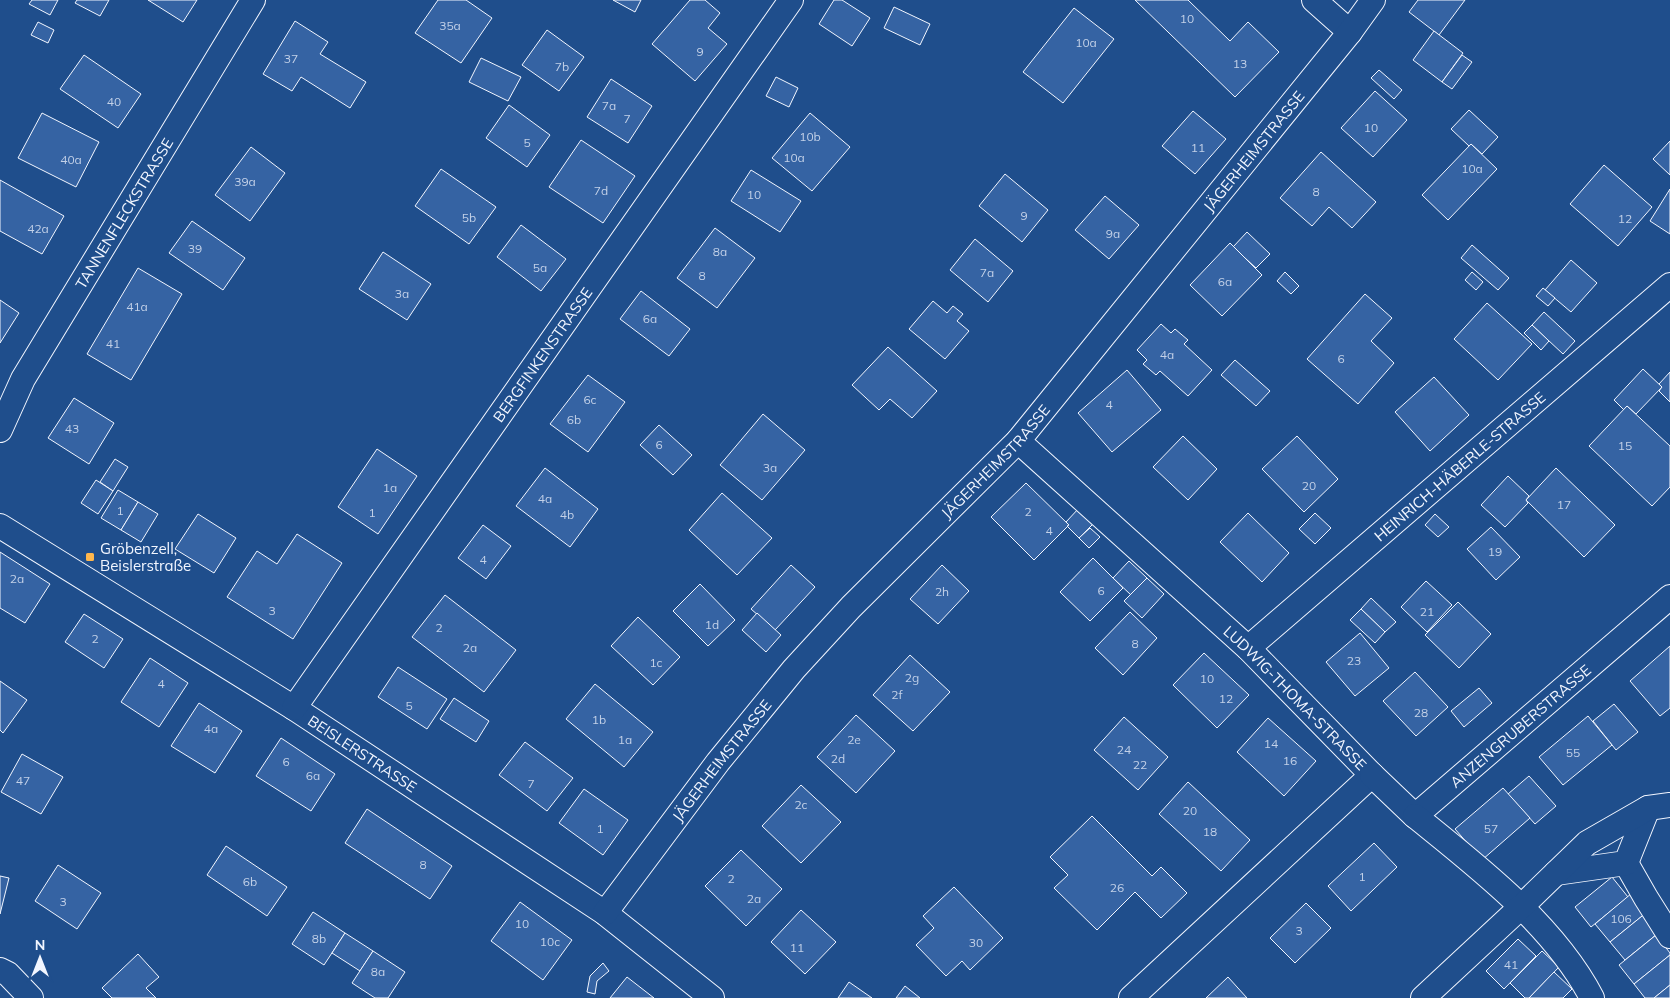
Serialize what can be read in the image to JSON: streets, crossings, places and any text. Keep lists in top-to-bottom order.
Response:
{
  "streets": {
    "street": [
      "JÄGERHEIMSTRASSE",
      "TANNENFLECKSTRASSE",
      "BERGFINKENSTRASSE",
      "HEINRICH-HÄBERLE-STRASSE",
      "LUDWIG-THOMA-STRASSE",
      "ANZENGRUBERSTRASSE",
      "BEISLERSTRASSE"
    ]
  },
  "crossings": [
    ["JÄGERHEIMSTRASSE", "LUDWIG-THOMA-STRASSE"],
    ["JÄGERHEIMSTRASSE", "BEISLERSTRASSE"],
    ["BERGFINKENSTRASSE", "BEISLERSTRASSE"],
    ["HEINRICH-HÄBERLE-STRASSE", "LUDWIG-THOMA-STRASSE"]
  ],
  "places": {
    "transit": ["Gröbenzell, Beislerstraße"]
  },
  "house_numbers": [
    "10",
    "35a",
    "10a",
    "9",
    "37",
    "13",
    "7b",
    "40",
    "7a",
    "7",
    "10",
    "10b",
    "5",
    "11",
    "10a",
    "40a",
    "10a",
    "39a",
    "7d",
    "8",
    "10",
    "9",
    "5b",
    "12",
    "42a",
    "9a",
    "39",
    "8a",
    "5a",
    "7a",
    "8",
    "6a",
    "3a",
    "41a",
    "6a",
    "41",
    "4a",
    "6",
    "6c",
    "4",
    "6b",
    "43",
    "6",
    "15",
    "3a",
    "20",
    "1a",
    "4a",
    "17",
    "1",
    "2",
    "1",
    "4b",
    "4",
    "19",
    "4",
    "2a",
    "6",
    "2h",
    "3",
    "21",
    "1d",
    "2",
    "2",
    "8",
    "2a",
    "23",
    "1c",
    "2g",
    "10",
    "4",
    "2f",
    "12",
    "5",
    "28",
    "1b",
    "4a",
    "1a",
    "2e",
    "14",
    "24",
    "55",
    "2d",
    "16",
    "6",
    "22",
    "6a",
    "47",
    "7",
    "2c",
    "20",
    "1",
    "57",
    "18",
    "8",
    "1",
    "2",
    "6b",
    "26",
    "2a",
    "3",
    "106",
    "10",
    "3",
    "8b",
    "10c",
    "30",
    "11",
    "41",
    "8a"
  ],
  "north": "top"
}
